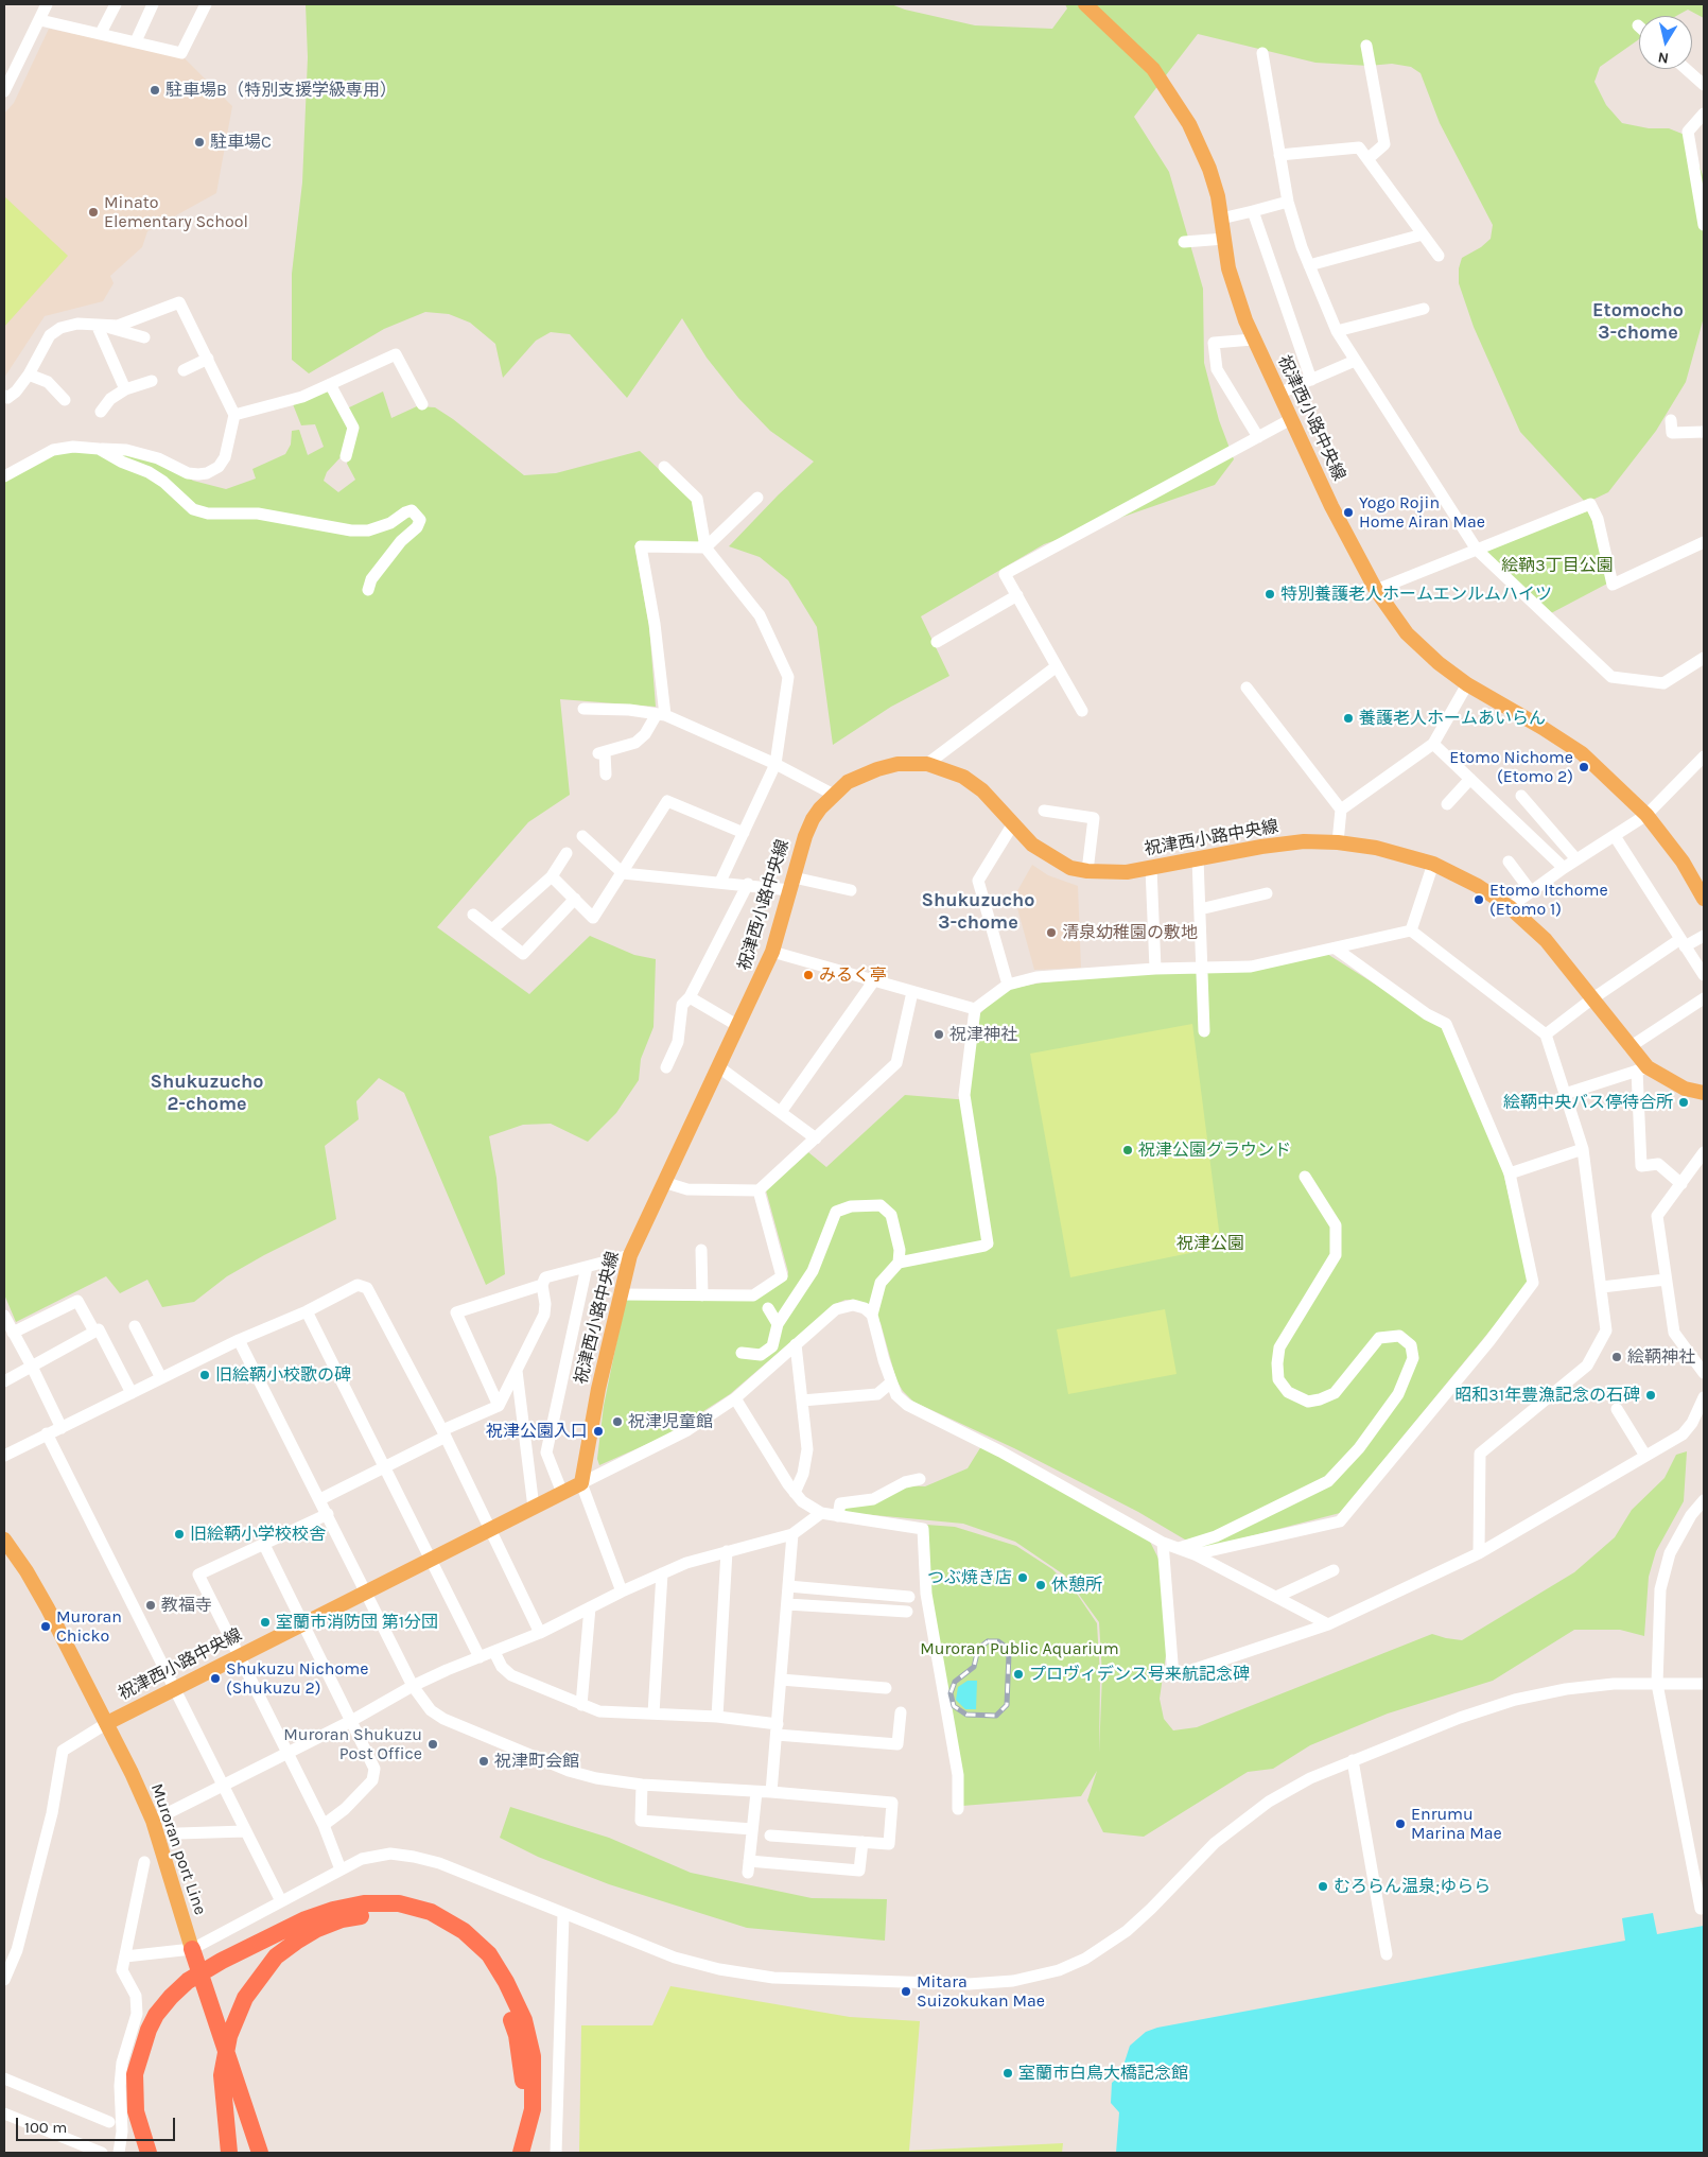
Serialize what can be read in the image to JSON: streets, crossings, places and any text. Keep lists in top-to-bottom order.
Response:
{
  "streets": {
    "main road": ["祝津西小路中央線", "Muroran port Line"]
  },
  "crossings": [
    ["祝津西小路中央線", "Muroran port Line"]
  ],
  "districts": ["Etomocho 3-chome", "Shukuzucho 3-chome", "Shukuzucho 2-chome"],
  "parks": ["絵靹3丁目公園", "祝津公園", "Muroran Public Aquarium"],
  "places": [
    "駐車場B（特別支援学級専用）",
    "駐車場C",
    "Minato Elementary School",
    "Yogo Rojin Home Airan Mae",
    "特別養護老人ホームエンルムハイツ",
    "養護老人ホームあいらん",
    "Etomo Nichome (Etomo 2)",
    "Etomo Itchome (Etomo 1)",
    "清泉幼稚園の敷地",
    "みるく亭",
    "祝津神社",
    "絵鞆中央バス停待合所",
    "祝津公園グラウンド",
    "絵鞆神社",
    "旧絵鞆小校歌の碑",
    "昭和31年豊漁記念の石碑",
    "祝津児童館",
    "祝津公園入口",
    "旧絵鞆小学校校舎",
    "つぶ焼き店",
    "休憩所",
    "教福寺",
    "室蘭市消防団 第1分団",
    "Muroran Chicko",
    "プロヴィデンス号来航記念碑",
    "Shukuzu Nichome (Shukuzu 2)",
    "Muroran Shukuzu Post Office",
    "祝津町会館",
    "Enrumu Marina Mae",
    "むろらん温泉;ゆらら",
    "Mitara Suizokukan Mae",
    "室蘭市白鳥大橋記念館"
  ],
  "scale_bar": "100 m",
  "north": "bottom"
}
